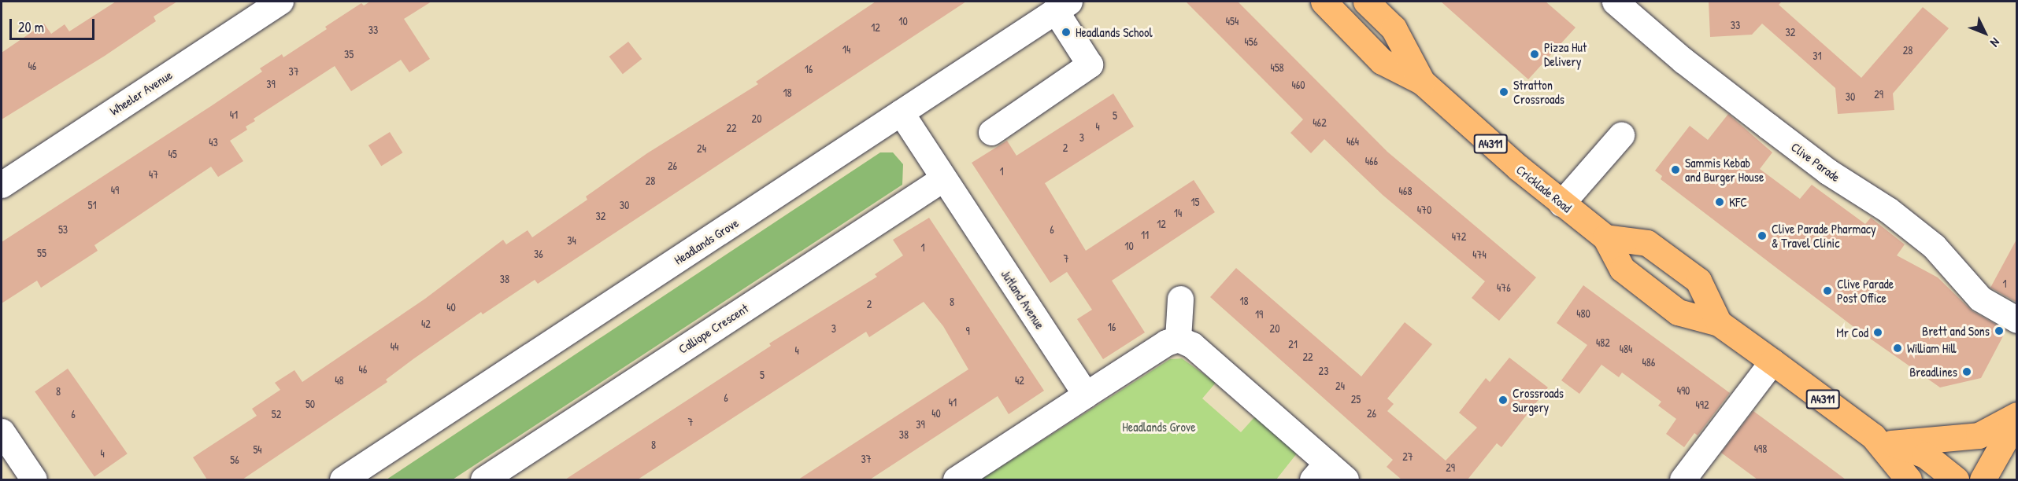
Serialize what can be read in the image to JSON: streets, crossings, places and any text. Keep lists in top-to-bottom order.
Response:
{
  "streets": {
    "main road": ["A4311", "Cricklade Road"],
    "street": [
      "Wheeler Avenue",
      "Clive Parade",
      "Headlands Grove",
      "Jutland Avenue",
      "Calliope Crescent"
    ]
  },
  "crossings": [
    ["Headlands Grove", "Jutland Avenue"],
    ["Jutland Avenue", "Calliope Crescent"]
  ],
  "parks": ["Headlands Grove"],
  "places": [
    "Headlands School",
    "Pizza Hut Delivery",
    "Stratton Crossroads",
    "Sammis Kebab and Burger House",
    "KFC",
    "Clive Parade Pharmacy & Travel Clinic",
    "Clive Parade Post Office",
    "Brett and Sons",
    "Mr Cod",
    "William Hill",
    "Breadlines",
    "Crossroads Surgery"
  ],
  "house_numbers": [
    "10",
    "454",
    "33",
    "12",
    "33",
    "32",
    "456",
    "14",
    "28",
    "35",
    "31",
    "46",
    "458",
    "16",
    "37",
    "39",
    "460",
    "18",
    "29",
    "30",
    "41",
    "5",
    "20",
    "462",
    "4",
    "22",
    "3",
    "464",
    "43",
    "2",
    "24",
    "45",
    "466",
    "26",
    "1",
    "47",
    "28",
    "49",
    "468",
    "15",
    "51",
    "30",
    "470",
    "14",
    "32",
    "12",
    "53",
    "6",
    "11",
    "472",
    "34",
    "10",
    "1",
    "55",
    "36",
    "474",
    "7",
    "38",
    "1",
    "476",
    "18",
    "8",
    "2",
    "40",
    "480",
    "19",
    "42",
    "16",
    "3",
    "20",
    "9",
    "482",
    "21",
    "44",
    "484",
    "4",
    "22",
    "486",
    "46",
    "23",
    "5",
    "48",
    "42",
    "24",
    "490",
    "8",
    "6",
    "25",
    "41",
    "50",
    "492",
    "40",
    "26",
    "6",
    "52",
    "7",
    "39",
    "38",
    "8",
    "498",
    "54",
    "4",
    "27",
    "37",
    "56",
    "29"
  ],
  "scale_bar": "20 m",
  "north": "bottom right"
}
